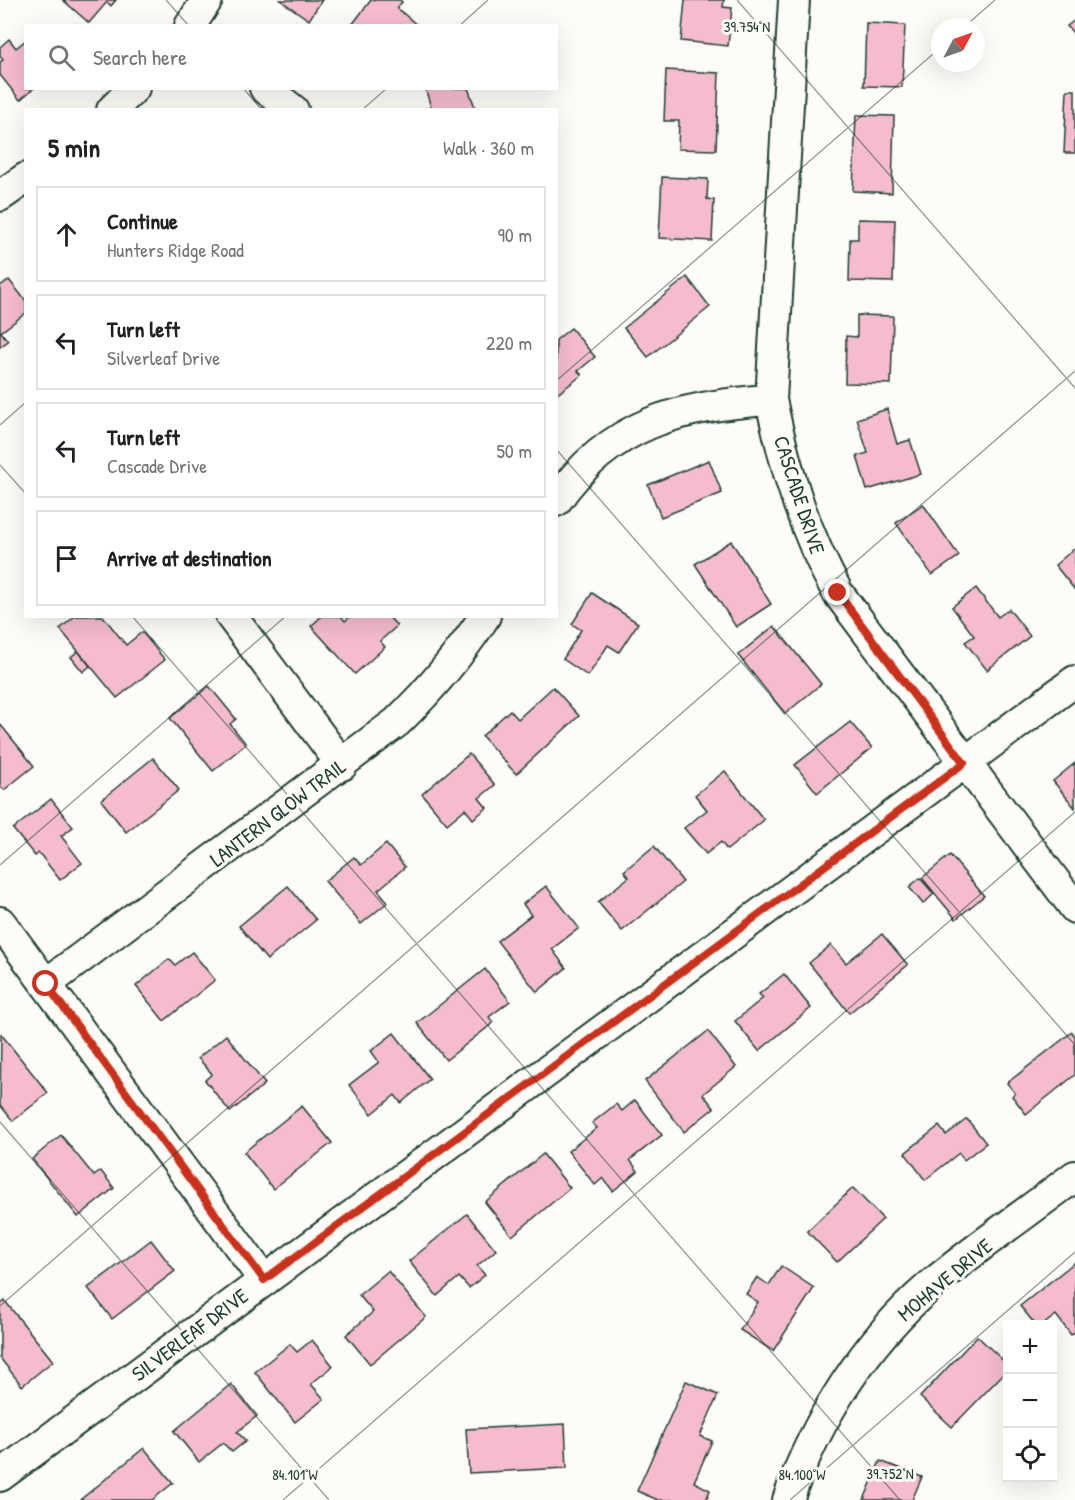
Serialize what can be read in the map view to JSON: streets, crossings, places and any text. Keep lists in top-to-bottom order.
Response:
{
  "streets": {
    "street": [
      "CASCADE DRIVE",
      "LANTERN GLOW TRAIL",
      "MOHAVE DRIVE",
      "SILVERLEAF DRIVE"
    ]
  },
  "crossings": [
    ["CASCADE DRIVE", "SILVERLEAF DRIVE"]
  ],
  "north": "top right",
  "page": {
    "search": "Search here",
    "heading": ["5 min", "Walk · 360 m"],
    "list": [
      ["Continue", "Hunters Ridge Road", "90 m"],
      ["Turn left", "Silverleaf Drive", "220 m"],
      ["Turn left", "Cascade Drive", "50 m"],
      "Arrive at destination"
    ],
    "map_buttons": ["+", "−"]
  },
  "coordinates": [
    "39.754°N",
    "39.752°N",
    "84.101°W",
    "84.100°W"
  ]
}
